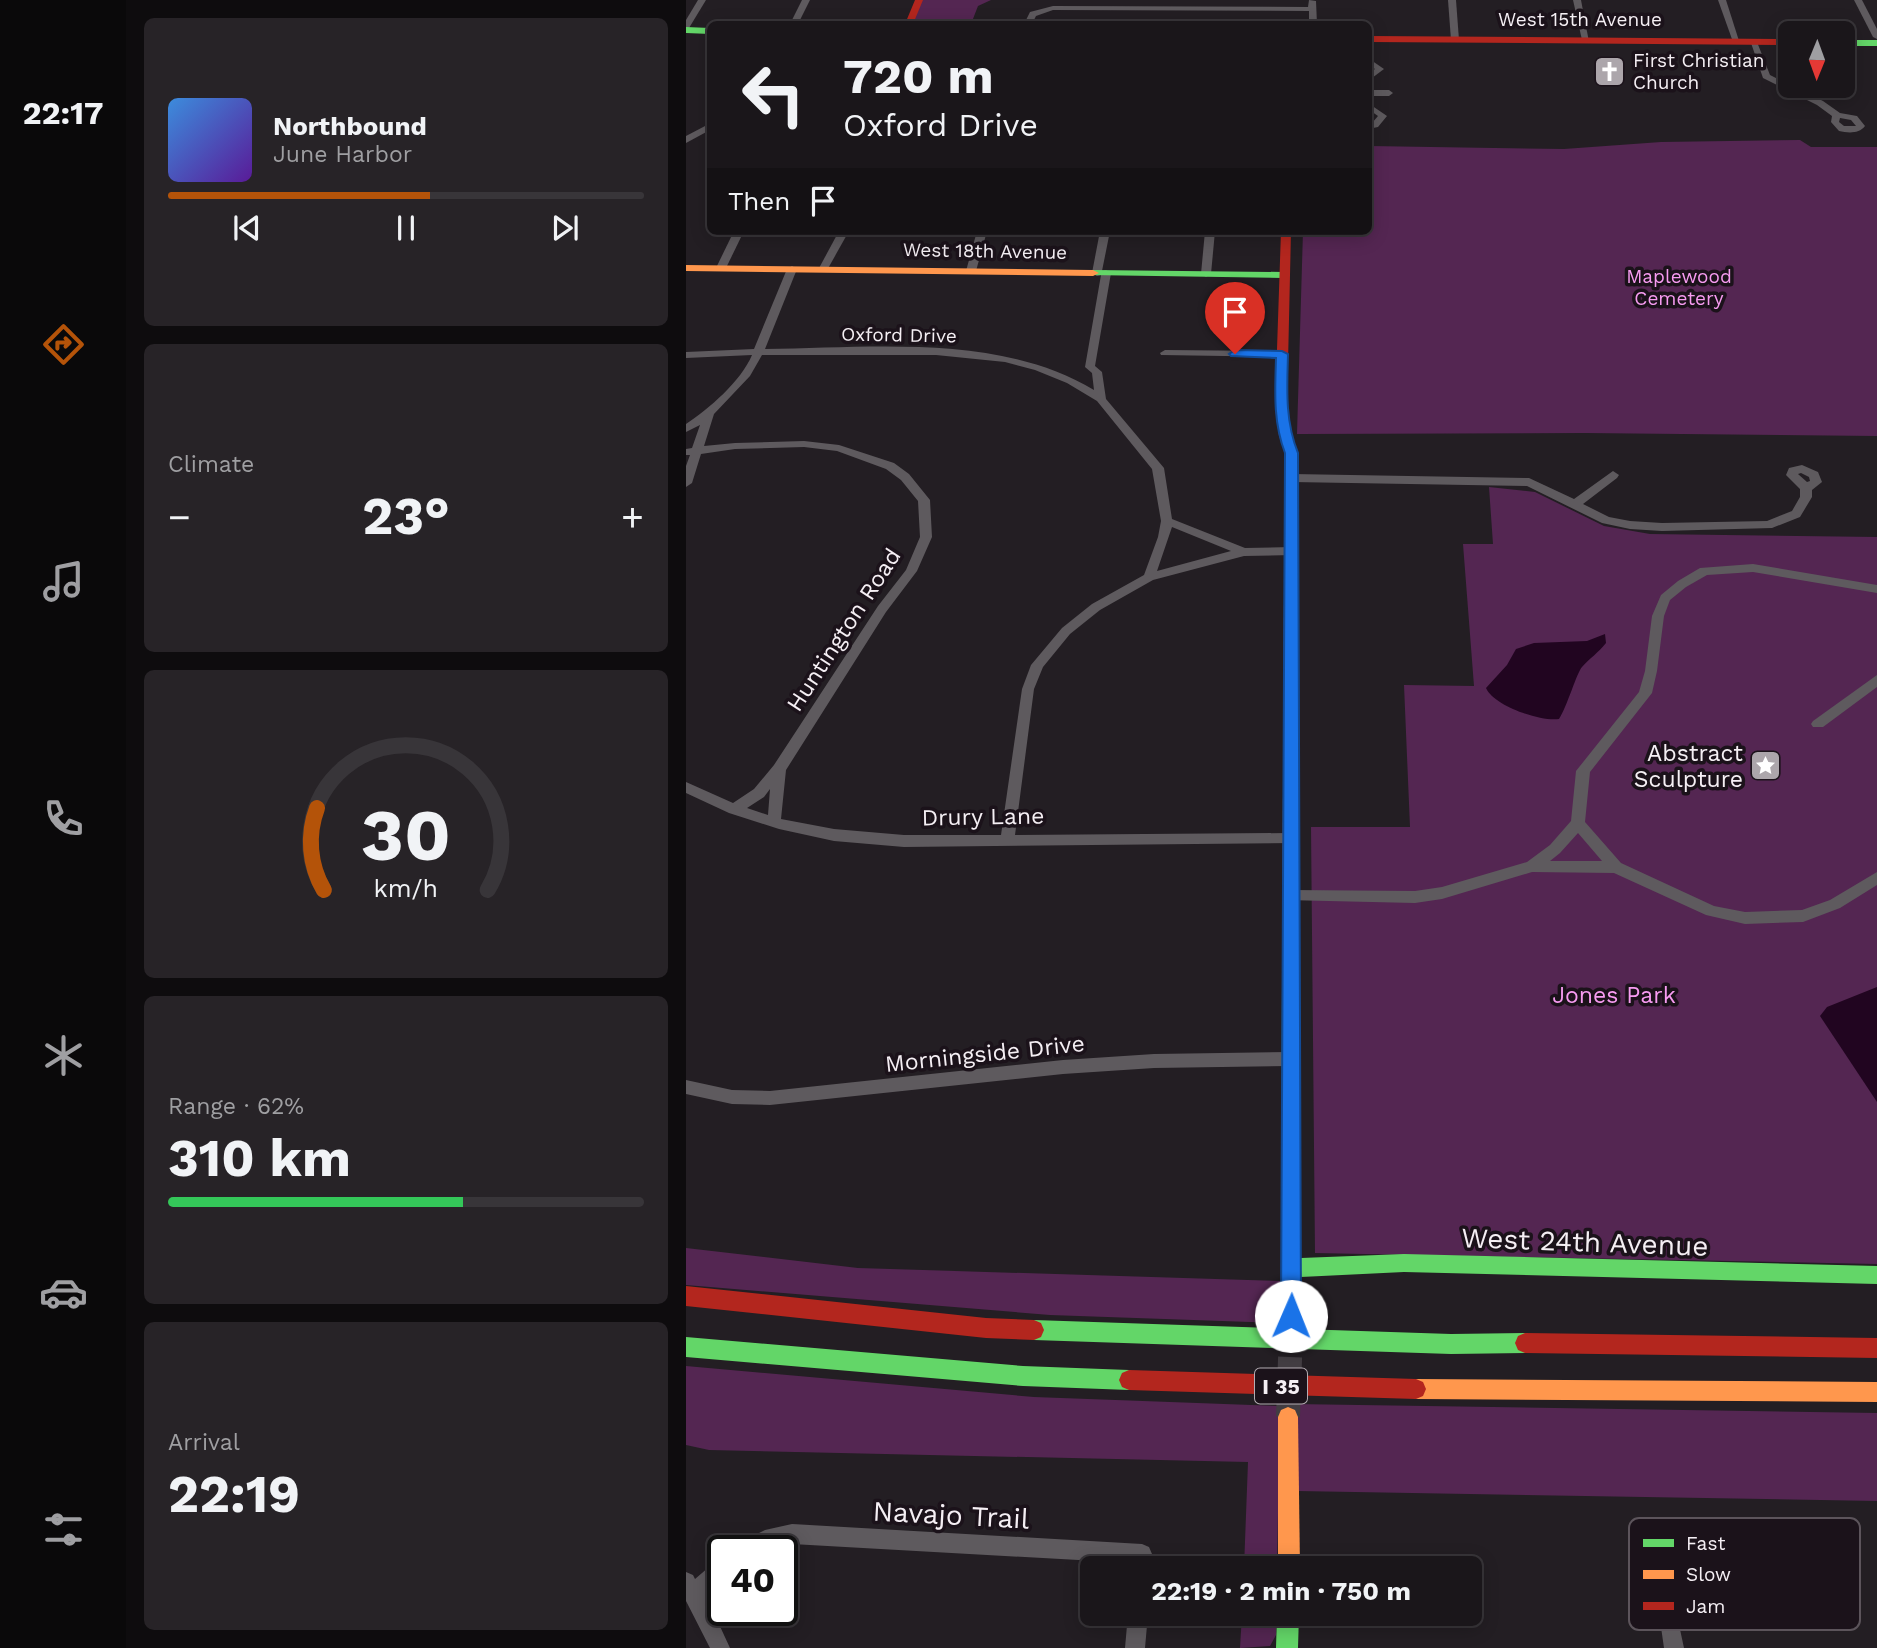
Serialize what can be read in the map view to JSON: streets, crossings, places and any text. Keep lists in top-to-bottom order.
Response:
{
  "streets": {
    "main road": [
      "West 15th Avenue",
      "West 18th Avenue",
      "West 24th Avenue",
      "I 35"
    ],
    "street": [
      "Oxford Drive",
      "Huntington Road",
      "Drury Lane",
      "Morningside Drive",
      "Navajo Trail"
    ]
  },
  "crossings": [
    ["Huntington Road", "Drury Lane"]
  ],
  "parks": ["Maplewood Cemetery", "Jones Park"],
  "places": {
    "church": ["First Christian Church"],
    "place": ["Abstract Sculpture"]
  },
  "legend": ["Fast", "Slow", "Jam"],
  "north": "bottom",
  "page": {
    "tabs": "22:17",
    "turn": ["720 m", "Oxford Drive"],
    "song": ["Northbound", "June Harbor"],
    "then": "Then",
    "tile": [
      "Climate",
      ["Range · 62%", "310 km"],
      ["Arrival", "22:19"]
    ],
    "heat": ["−", "23°", "+"],
    "limit": "40",
    "trip": "22:19 · 2 min · 750 m",
    "gauge": ["30", "km/h"]
  }
}
